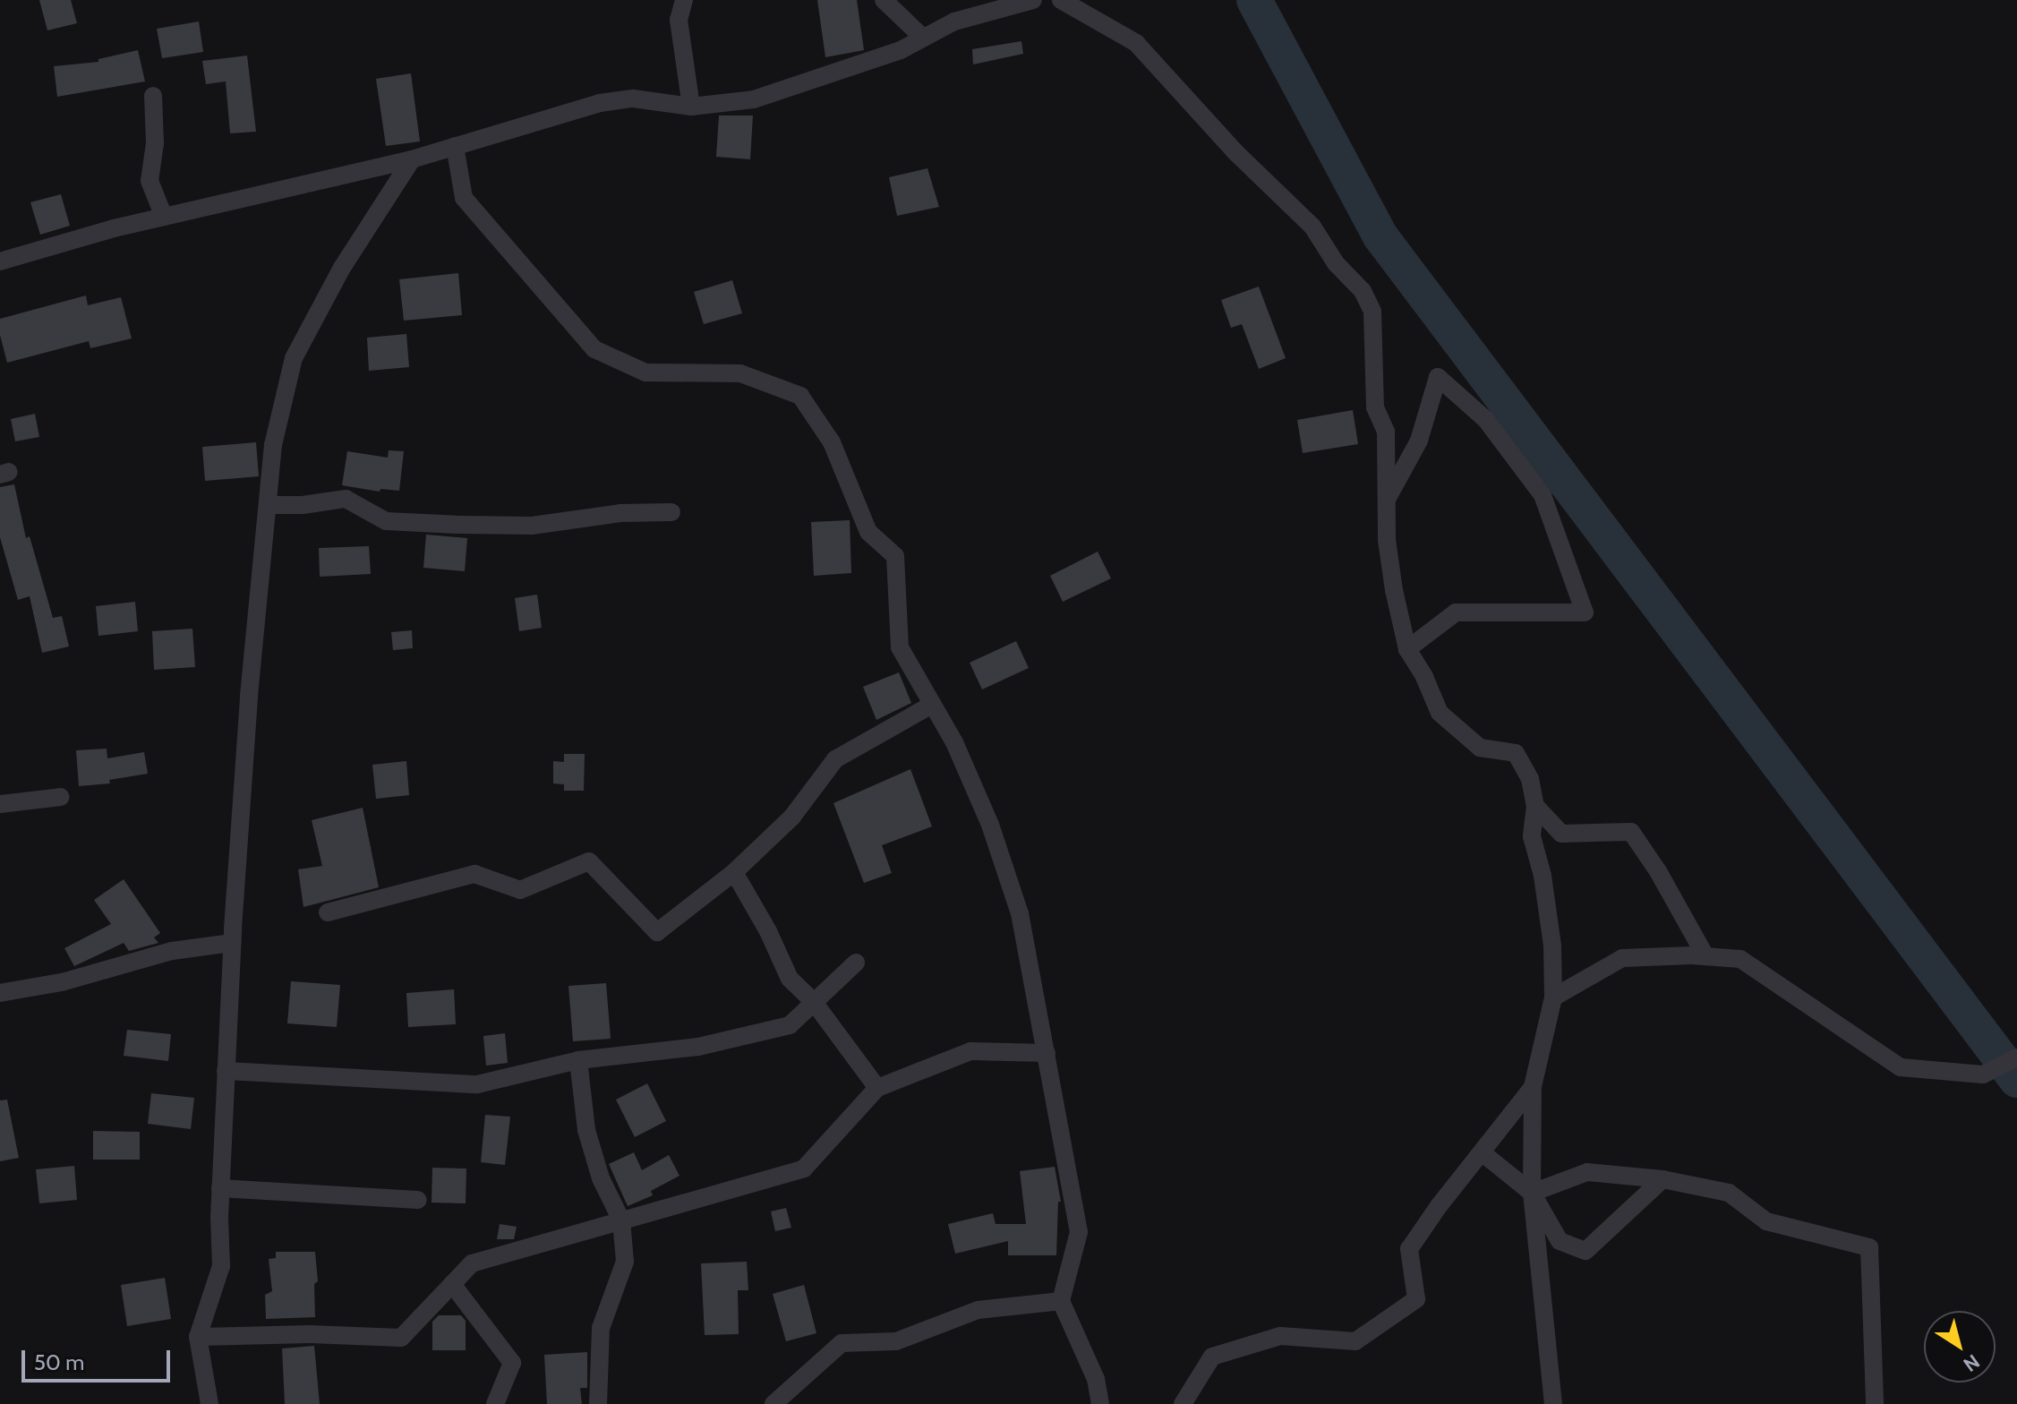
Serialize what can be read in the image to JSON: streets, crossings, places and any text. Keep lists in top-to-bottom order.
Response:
{
  "scale_bar": "50 m",
  "north": "bottom right"
}
